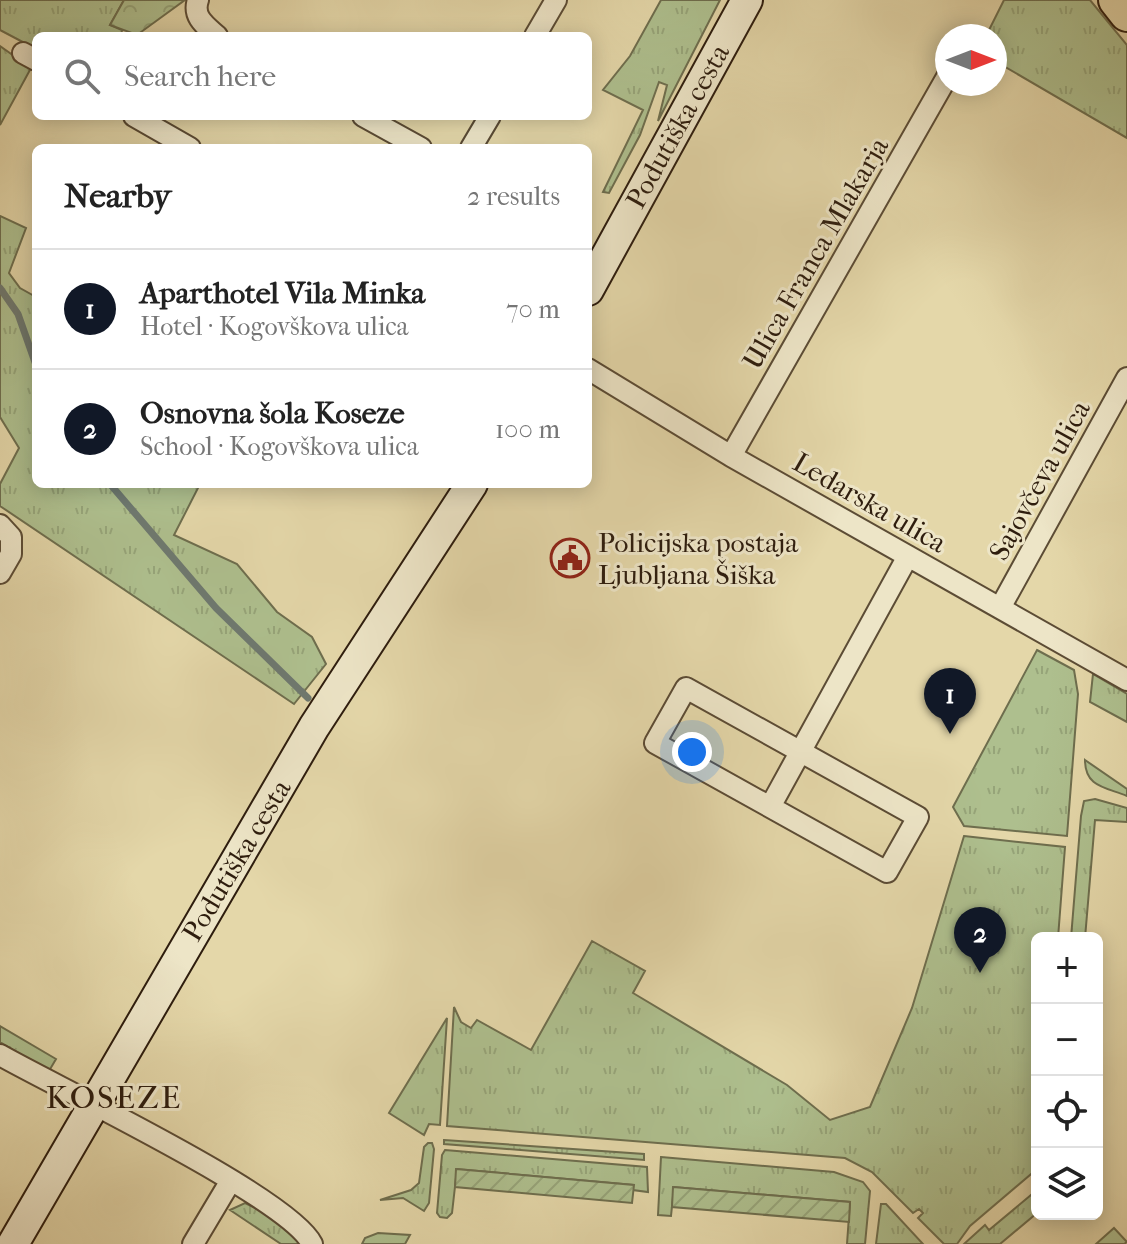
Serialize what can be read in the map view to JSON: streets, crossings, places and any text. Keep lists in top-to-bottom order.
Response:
{
  "streets": {
    "main road": ["Podutiška cesta"],
    "street": ["Ulica Franca Mlakarja", "Sajovčeva ulica", "Ledarska ulica"]
  },
  "crossings": [
    ["Ulica Franca Mlakarja", "Ledarska ulica"],
    ["Sajovčeva ulica", "Ledarska ulica"]
  ],
  "districts": ["KOSEZE"],
  "places": {
    "public building": ["Policijska postaja Ljubljana Šiška"]
  },
  "north": "right",
  "page": {
    "search": "Search here",
    "heading": ["Nearby", "2 results"],
    "list": [
      {
        "mark": "1",
        "name": "Aparthotel Vila Minka",
        "note": "Hotel · Kogovškova ulica",
        "value": "70 m"
      },
      {
        "mark": "2",
        "name": "Osnovna šola Koseze",
        "note": "School · Kogovškova ulica",
        "value": "100 m"
      }
    ],
    "pins": ["1", "2"],
    "map_buttons": ["+", "−"]
  }
}
